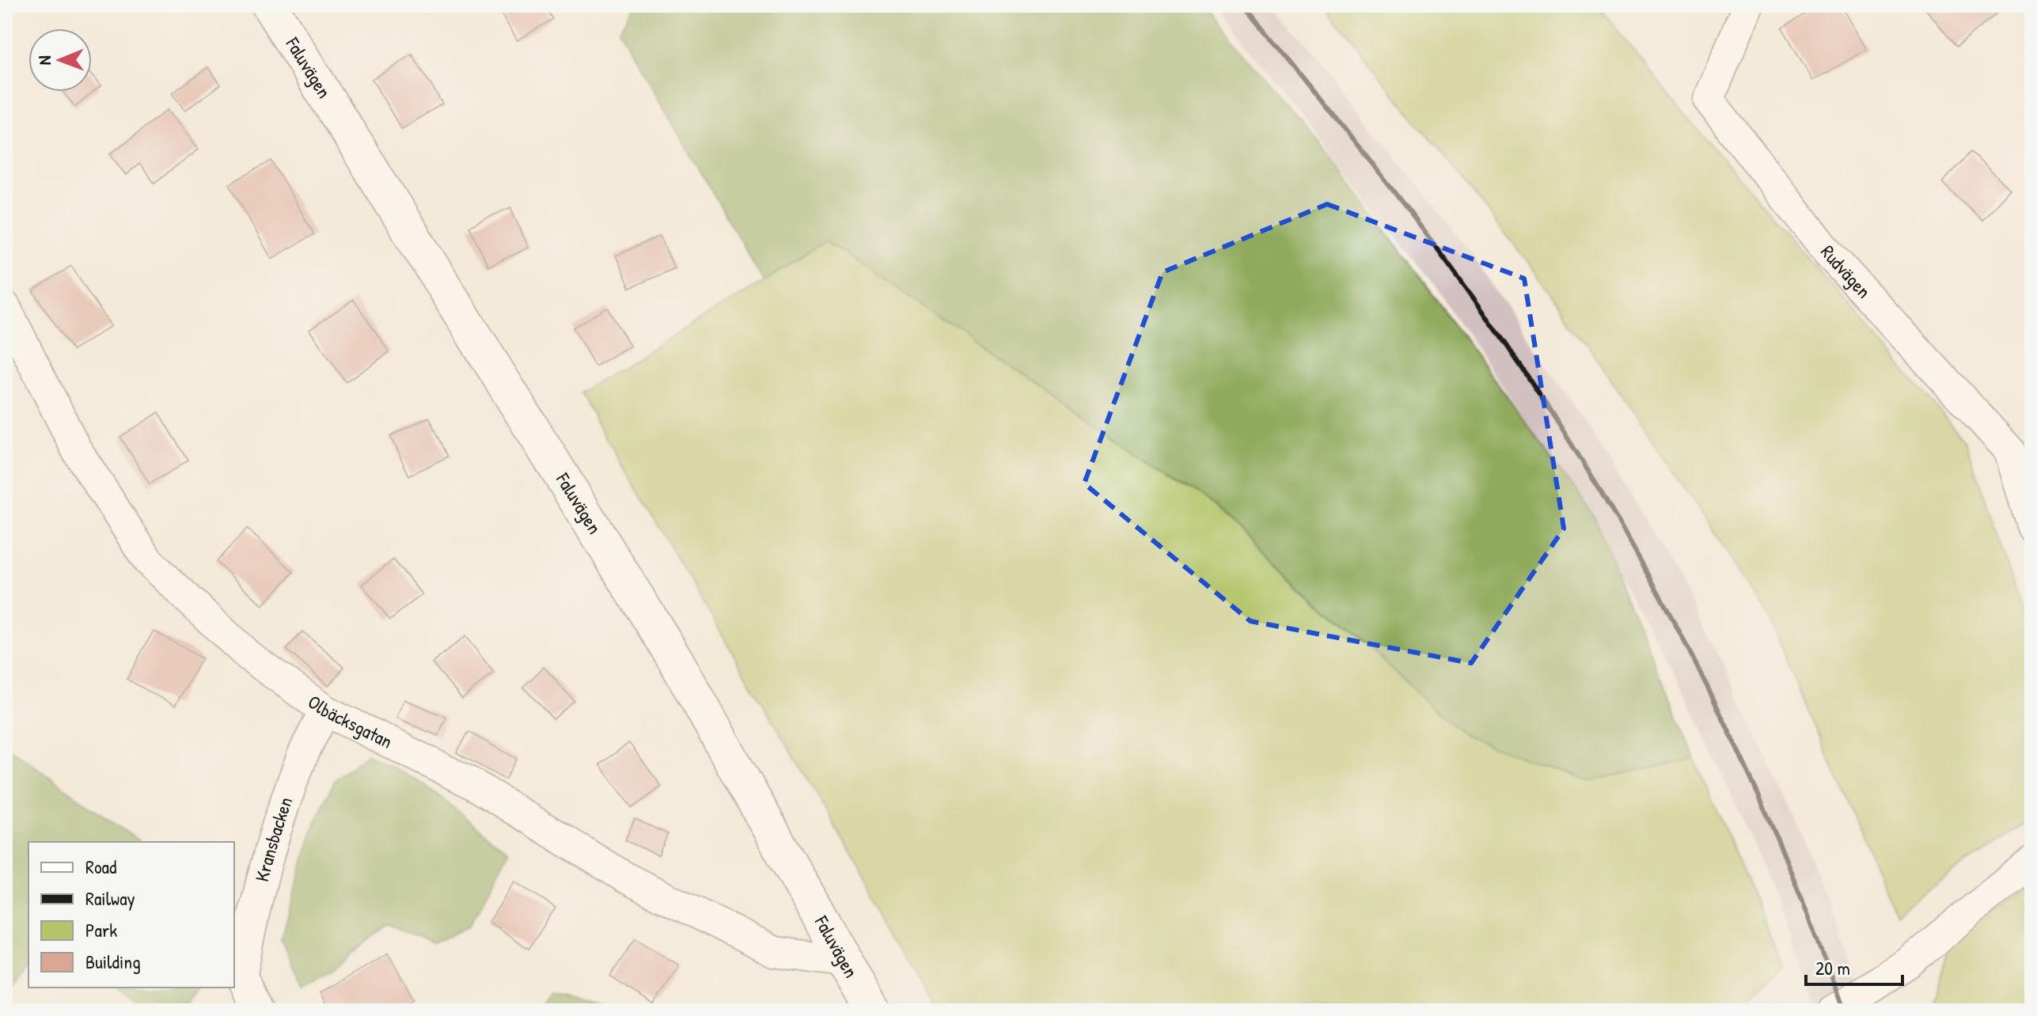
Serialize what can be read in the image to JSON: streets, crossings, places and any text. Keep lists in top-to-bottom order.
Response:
{
  "streets": {
    "street": [
      "Faluvägen",
      "Rudvägen",
      "Olbäcksgatan",
      "Kransbacken"
    ]
  },
  "crossings": [
    ["Faluvägen", "Olbäcksgatan"],
    ["Olbäcksgatan", "Kransbacken"]
  ],
  "legend": [
    "Road",
    "Railway",
    "Park",
    "Building"
  ],
  "scale_bar": "20 m",
  "north": "left"
}
